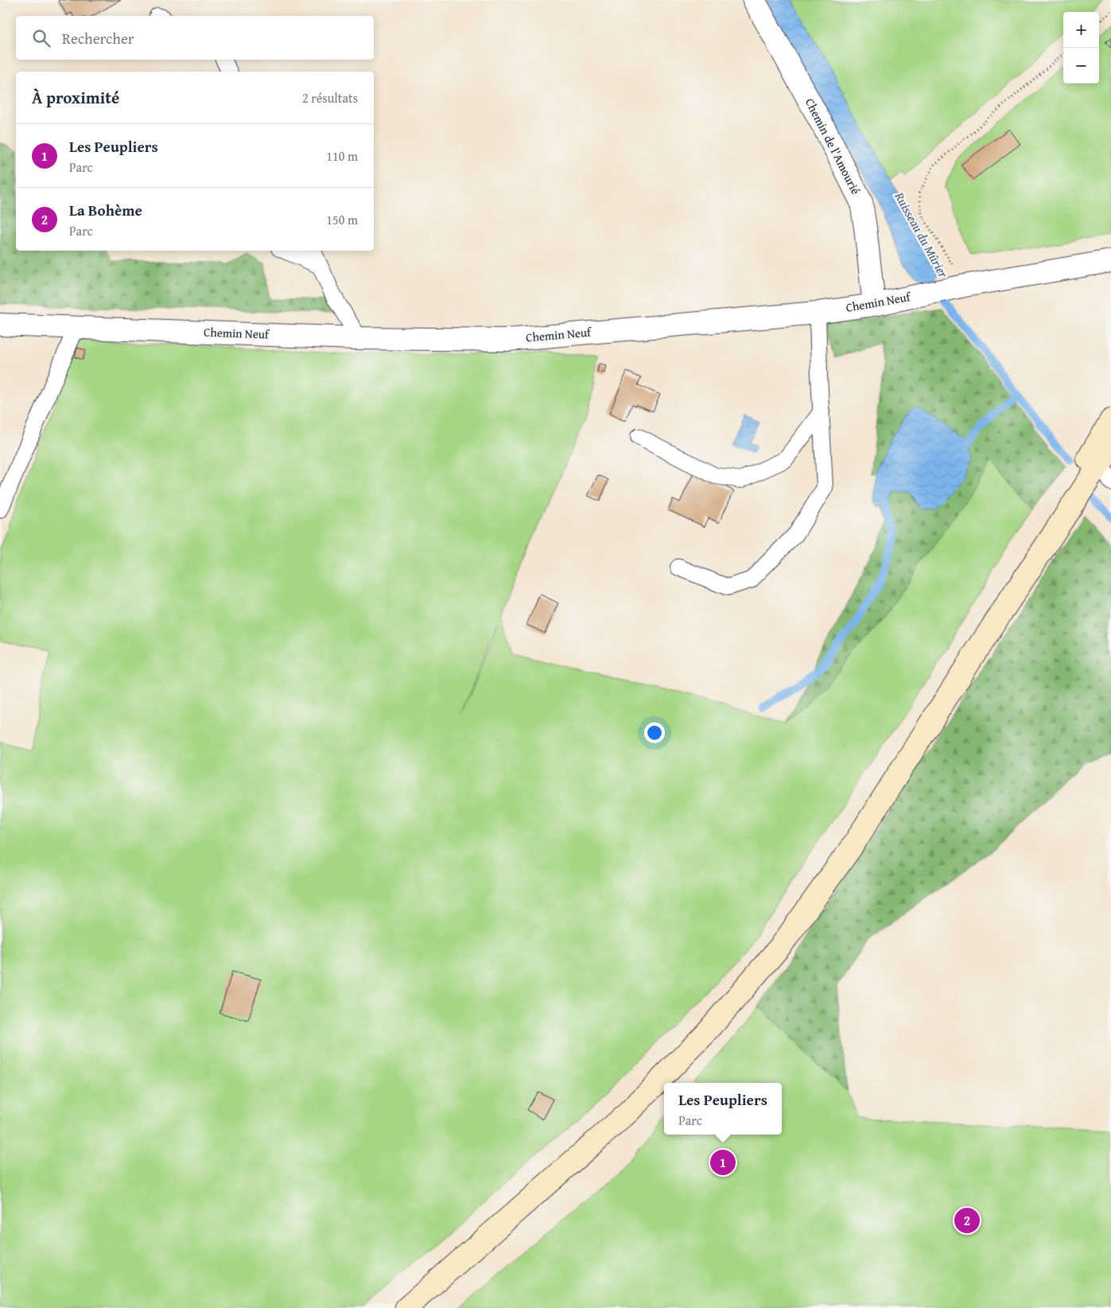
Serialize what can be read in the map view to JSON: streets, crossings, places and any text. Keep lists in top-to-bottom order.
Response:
{
  "streets": {
    "street": ["Chemin de l'Amourié", "Chemin Neuf"]
  },
  "crossings": [
    ["Chemin de l'Amourié", "Chemin Neuf"]
  ],
  "water": ["Ruisseau du Mûrier"],
  "page": {
    "map_buttons": ["+", "−"],
    "search": "Rechercher",
    "heading": ["À proximité", "2 résultats"],
    "list": [
      {
        "mark": "1",
        "name": "Les Peupliers",
        "note": "Parc",
        "value": "110 m"
      },
      {
        "mark": "2",
        "name": "La Bohème",
        "note": "Parc",
        "value": "150 m"
      }
    ],
    "popup": ["Les Peupliers", "Parc"],
    "pins": ["1", "2"]
  }
}
